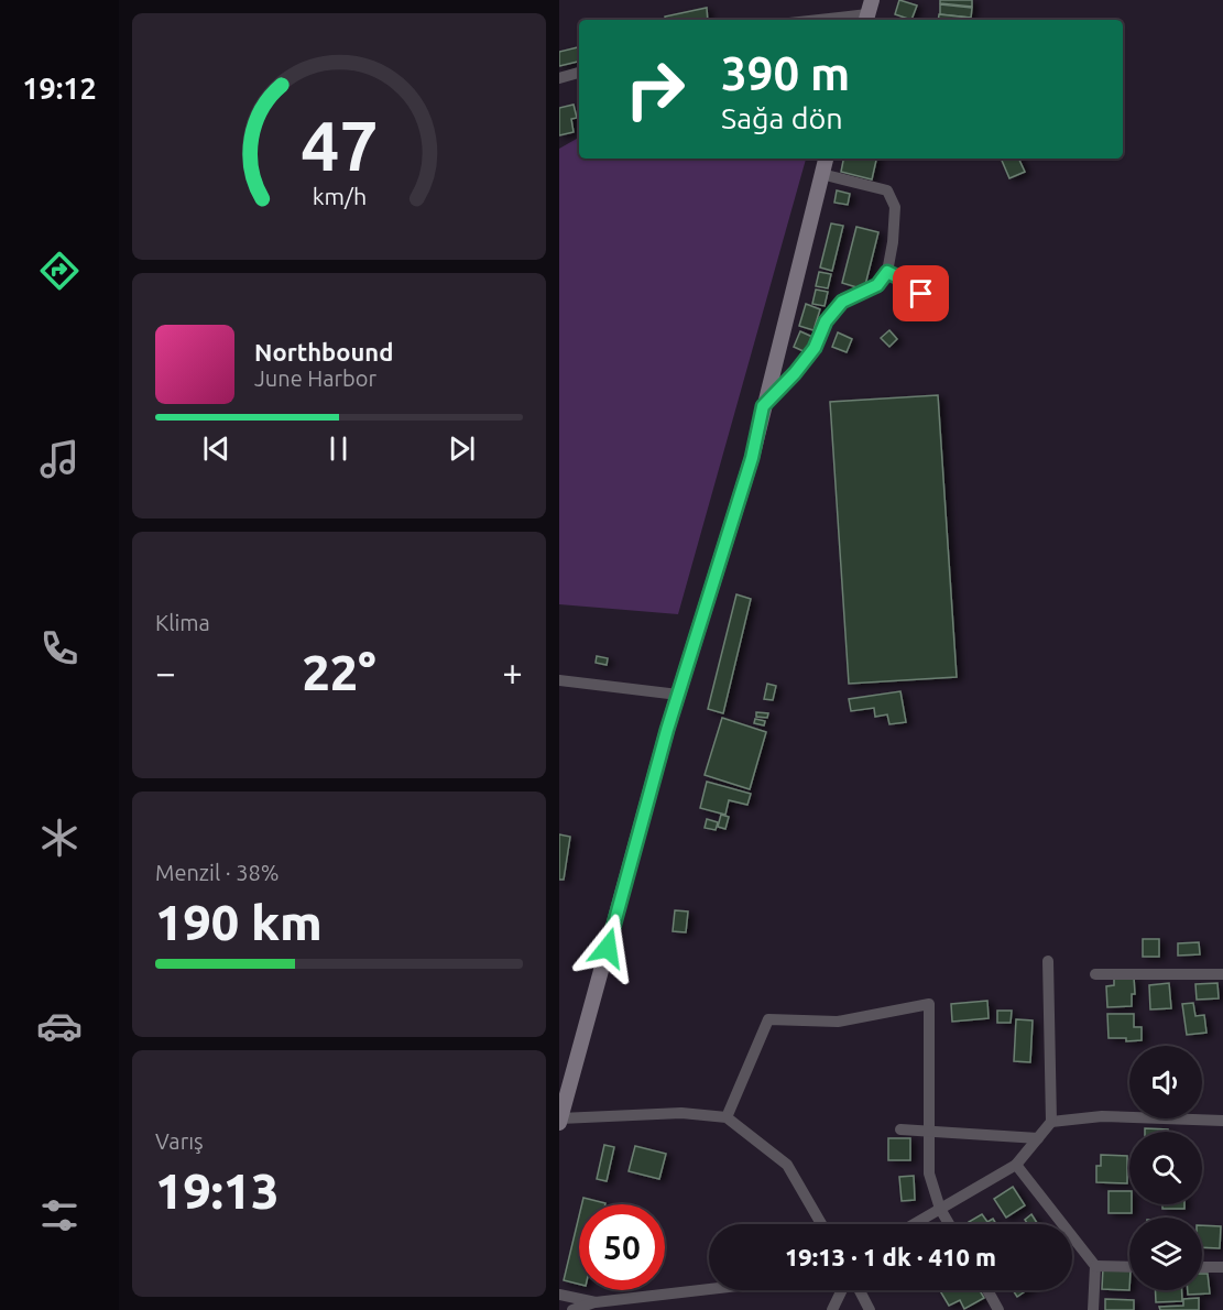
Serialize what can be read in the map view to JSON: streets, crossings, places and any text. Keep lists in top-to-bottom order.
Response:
{
  "page": {
    "tabs": "19:12",
    "turn": ["390 m", "Sağa dön"],
    "song": ["Northbound", "June Harbor"],
    "tile": [
      "Klima",
      ["Menzil · 38%", "190 km"],
      ["Varış", "19:13"]
    ],
    "heat": ["−", "22°", "+"],
    "limit": "50",
    "trip": "19:13 · 1 dk · 410 m",
    "gauge": ["47", "km/h"]
  }
}
